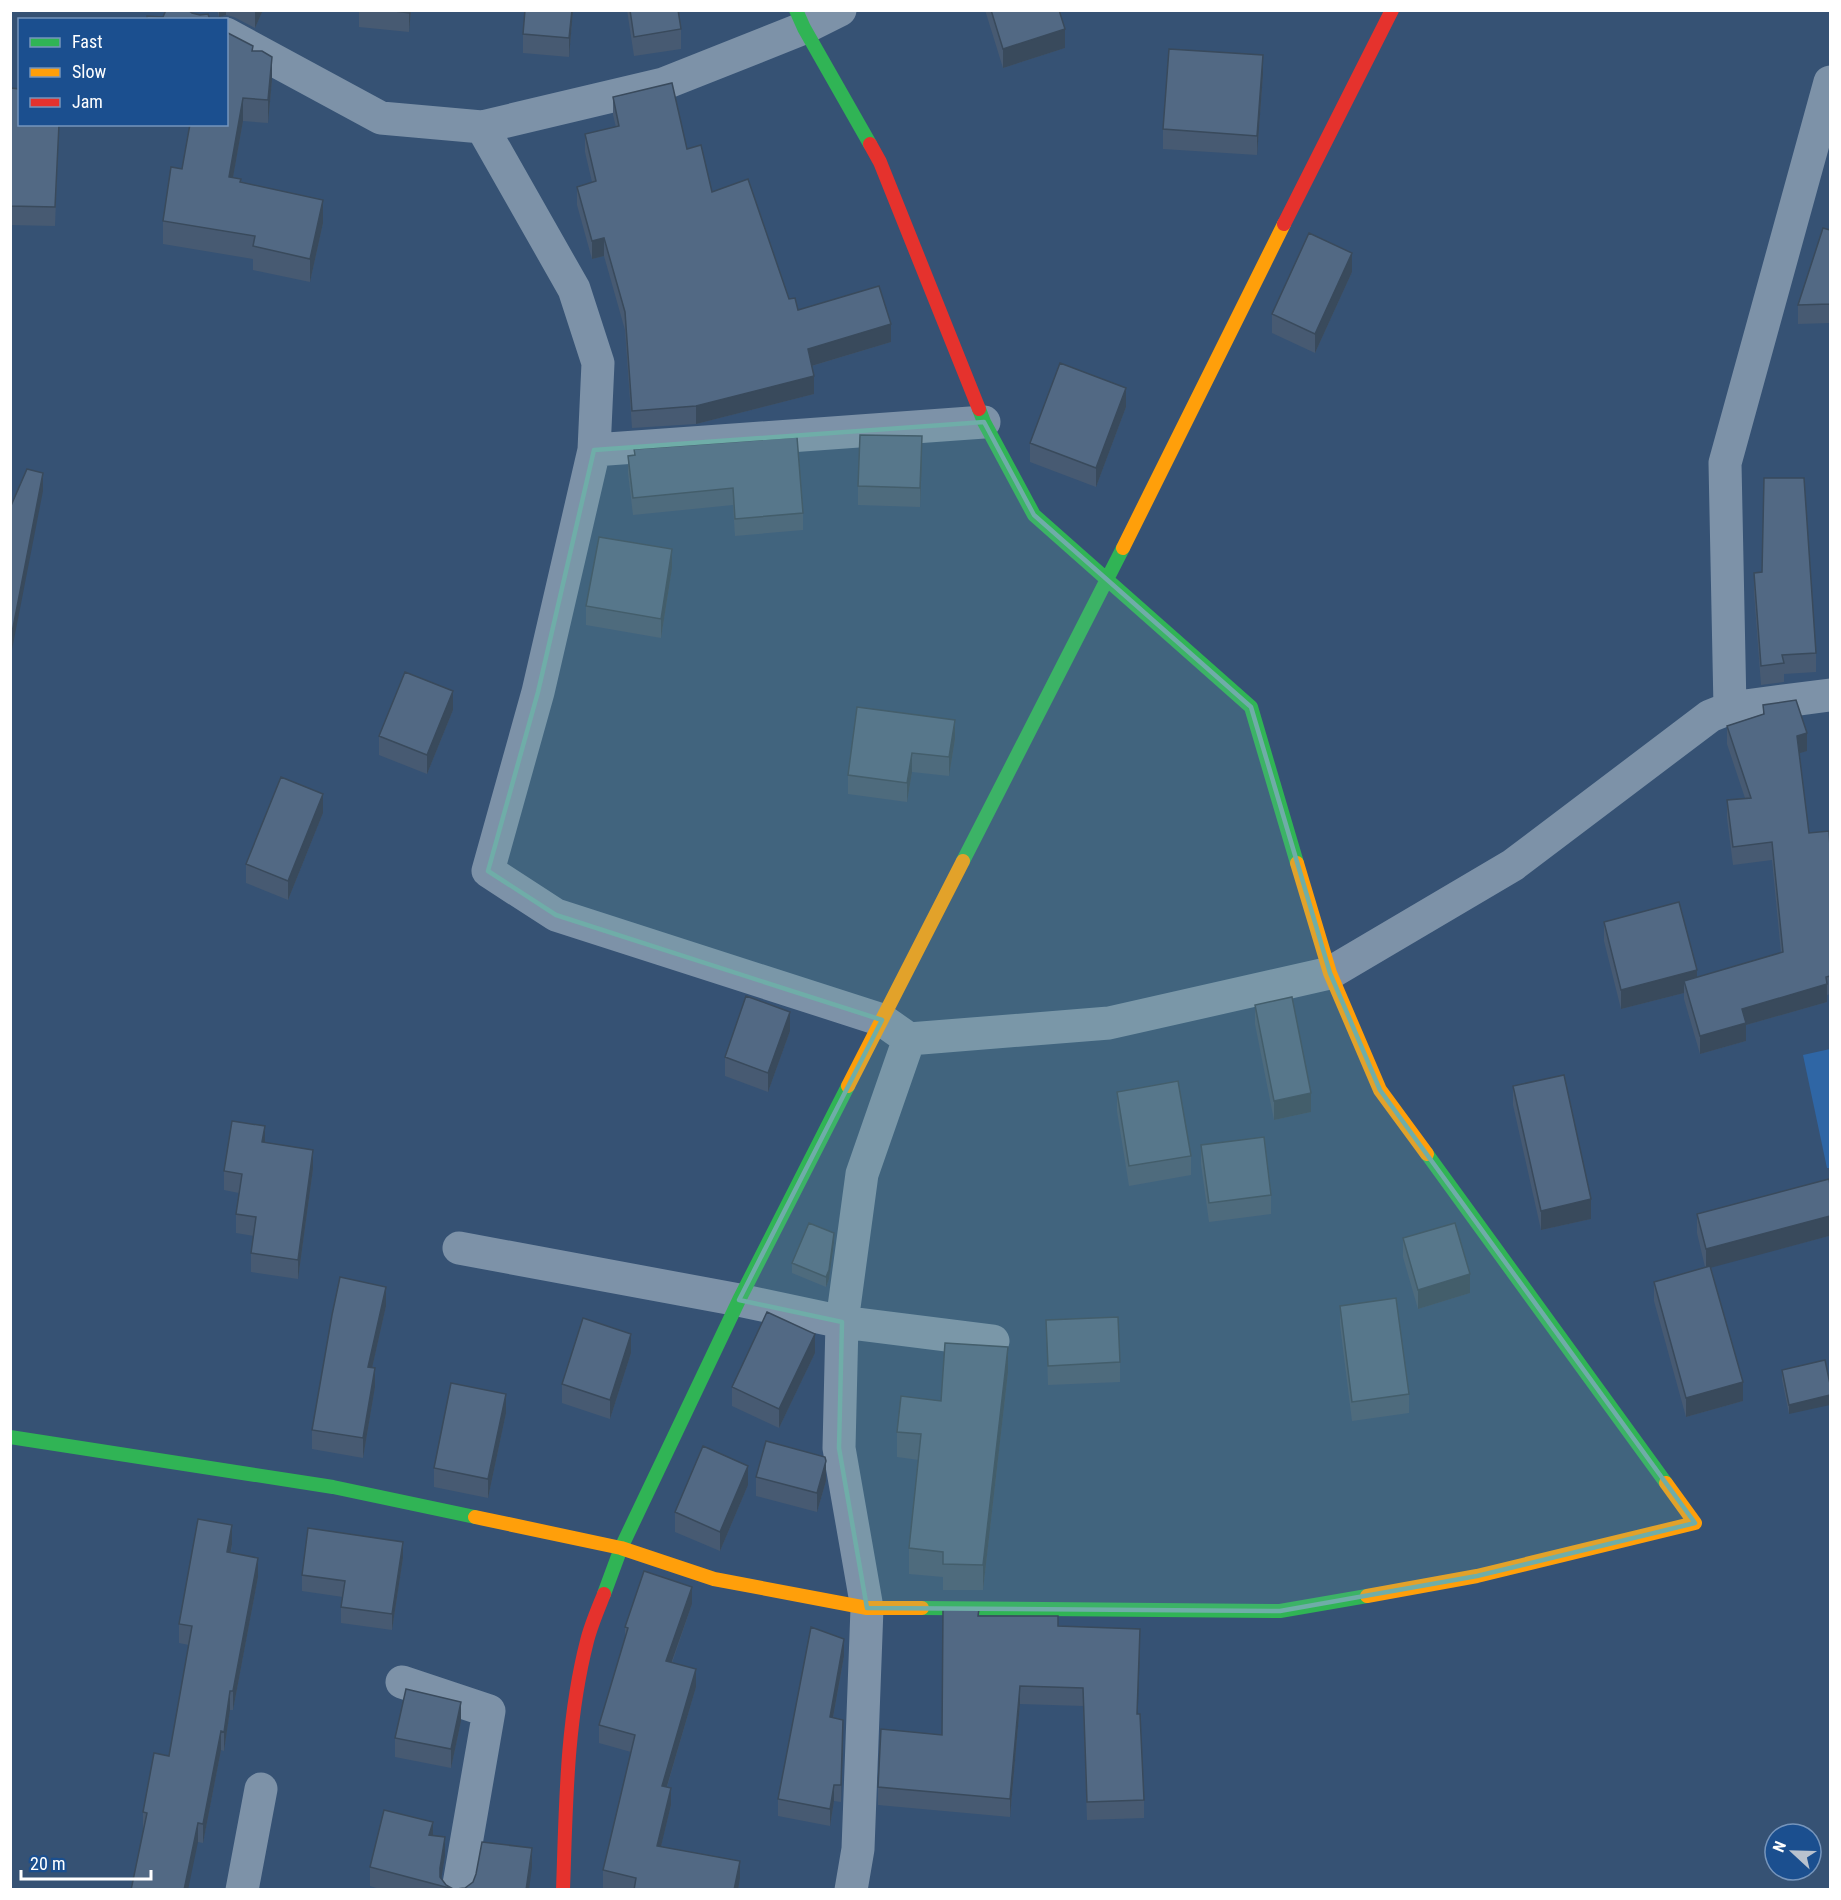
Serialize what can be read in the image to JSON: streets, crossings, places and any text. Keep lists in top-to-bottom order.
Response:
{
  "legend": ["Fast", "Slow", "Jam"],
  "scale_bar": "20 m",
  "north": "left"
}
